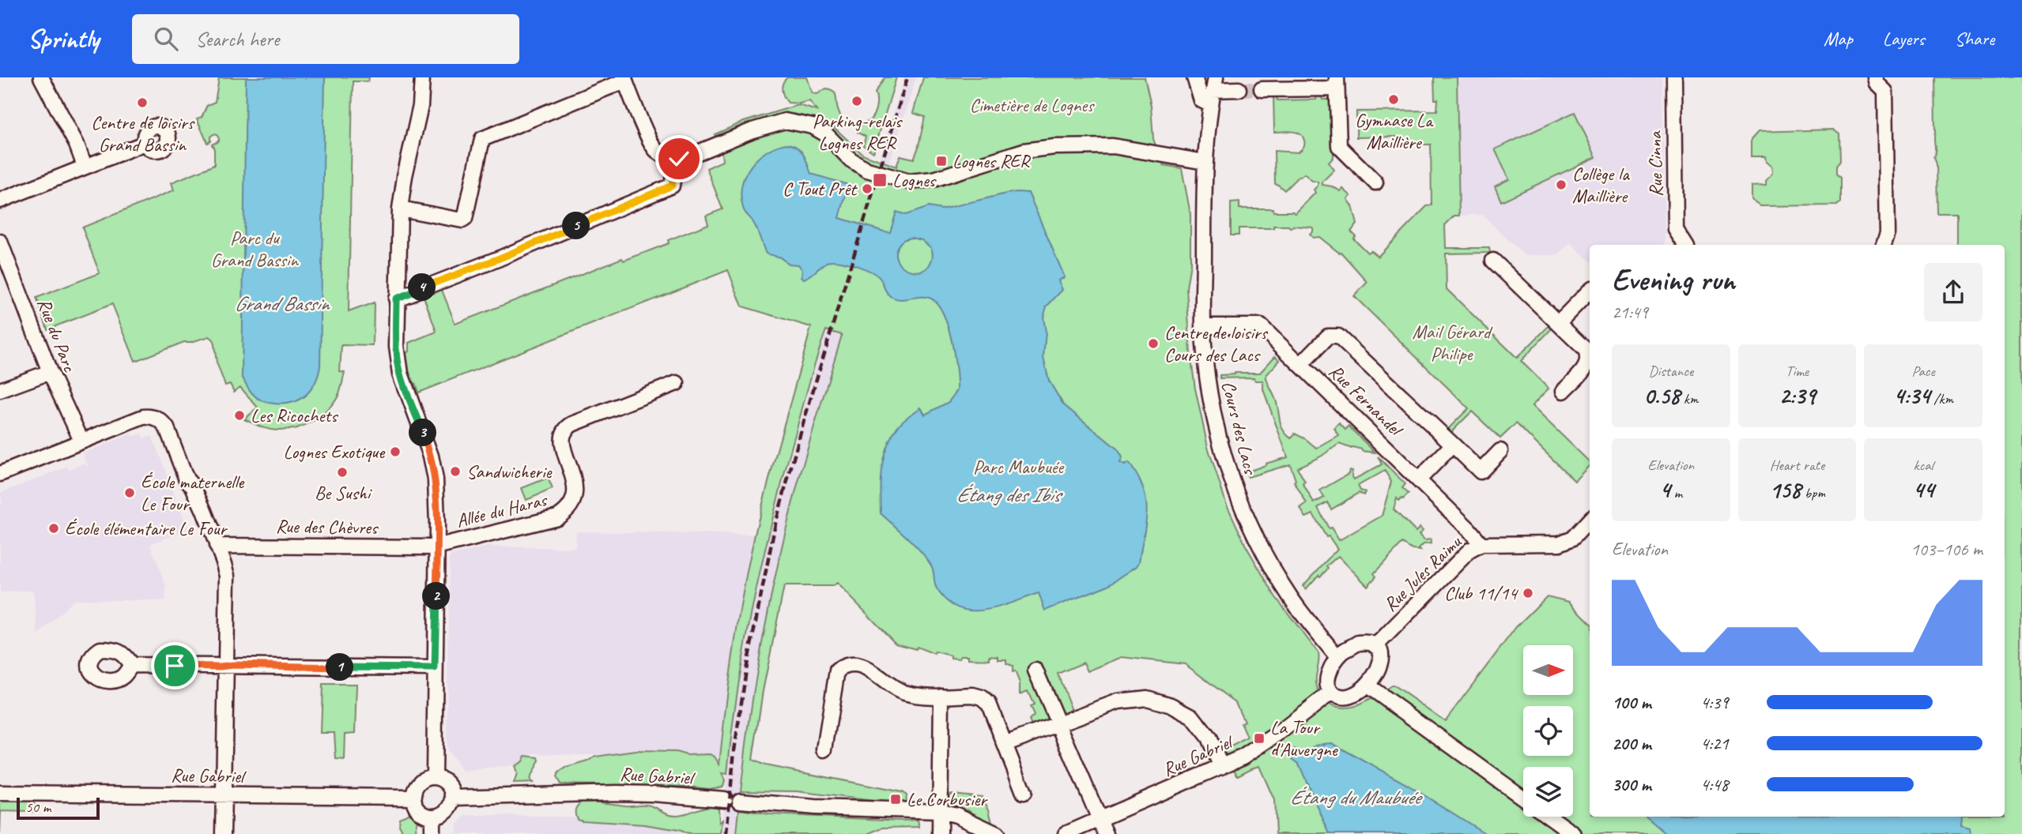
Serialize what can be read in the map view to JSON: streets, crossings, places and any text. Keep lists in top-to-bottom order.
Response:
{
  "streets": {
    "street": [
      "Rue Cinna",
      "Rue du Parc",
      "Rue Fernandel",
      "Cours des Lacs",
      "Allée du Haras",
      "Rue des Chèvres",
      "Rue Jules Raimu",
      "Rue Gabriel"
    ]
  },
  "crossings": [
    ["Rue Fernandel", "Cours des Lacs"],
    ["Rue Fernandel", "Rue Jules Raimu"],
    ["Cours des Lacs", "Rue Jules Raimu"],
    ["Cours des Lacs", "Rue Gabriel"],
    ["Allée du Haras", "Rue des Chèvres"],
    ["Rue Jules Raimu", "Rue Gabriel"]
  ],
  "water": ["Grand Bassin", "Étang des Ibis", "Étang du Maubuée"],
  "parks": [
    "Cimetière de Lognes",
    "Parc du Grand Bassin",
    "Mail Gérard Philipe",
    "Parc Maubuée"
  ],
  "places": {
    "other": [
      "Gymnase La Maillière",
      "Parking-relais Lognes RER",
      "Centre de loisirs Grand Bassin",
      "Collège la Maillière",
      "C Tout Prêt",
      "Centre de loisirs Cours des Lacs",
      "Les Ricochets",
      "Lognes Exotique",
      "Sandwicherie",
      "Be Sushi",
      "École maternelle Le Four",
      "École élémentaire Le Four",
      "Club 11/14"
    ],
    "transit": [
      "Lognes RER",
      "Lognes",
      "La Tour d'Auvergne",
      "Le Corbusier"
    ]
  },
  "scale_bar": "50 m",
  "north": "right",
  "page": {
    "header": "Sprintly",
    "search": "Search here",
    "nav": ["Map", "Layers", "Share"],
    "pins": [
      "5",
      "4",
      "3",
      "2",
      "1"
    ],
    "heading": ["Evening run", "21:49"],
    "stats": [
      ["Distance", "0.58 km"],
      ["Time", "2:39"],
      ["Pace", "4:34 /km"],
      ["Elevation", "4 m"],
      ["Heart rate", "158 bpm"],
      ["kcal", "44"]
    ],
    "chart": ["Elevation", "103–106 m"],
    "list": [
      {
        "name": "100 m",
        "note": "4:39"
      },
      {
        "name": "200 m",
        "note": "4:21"
      },
      {
        "name": "300 m",
        "note": "4:48"
      }
    ],
    "scale": "50 m"
  }
}
